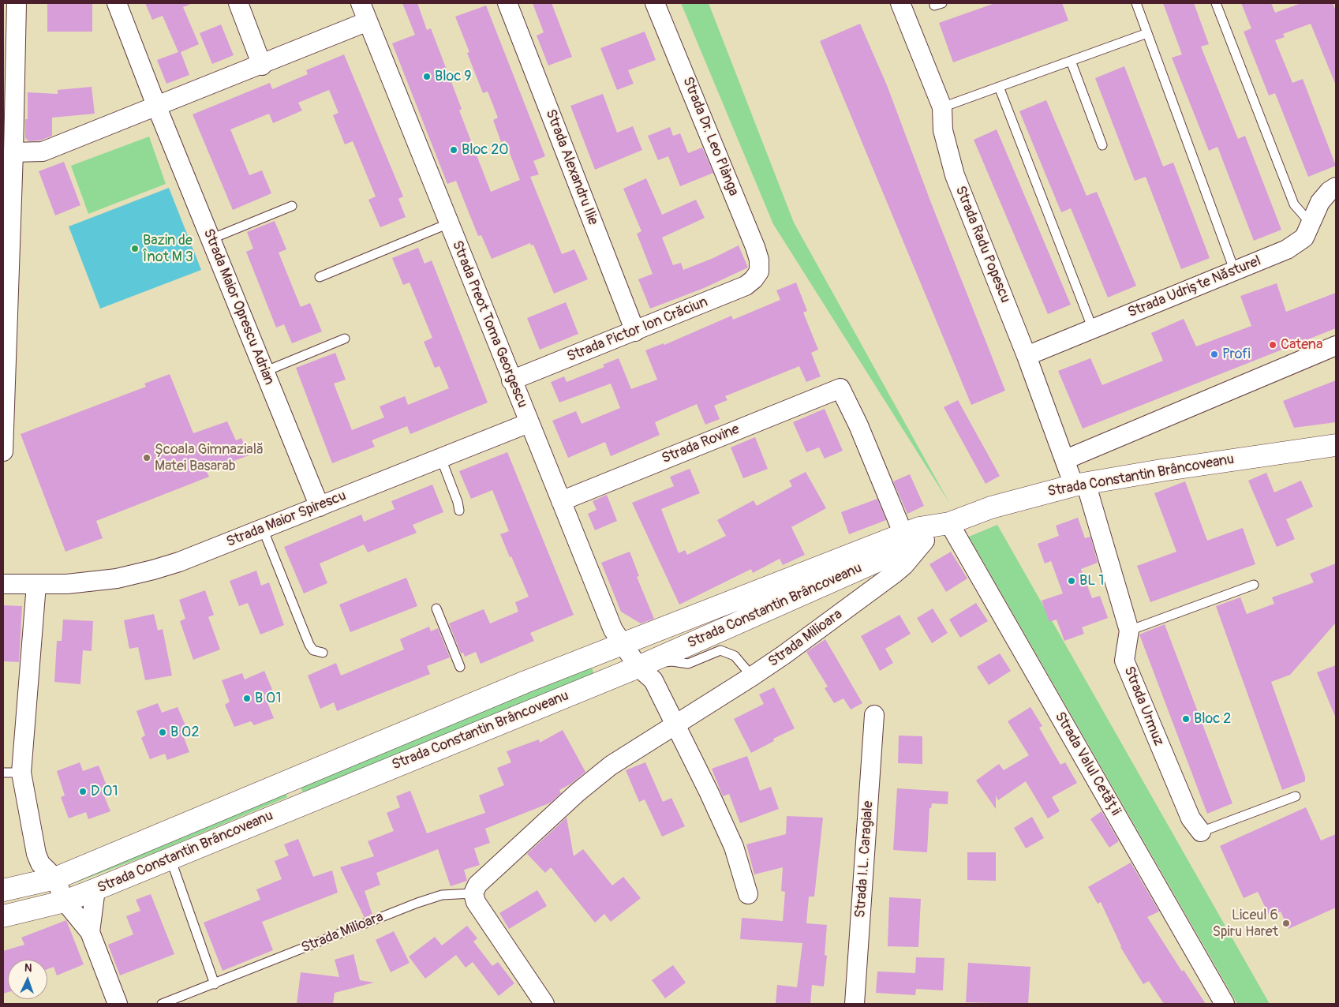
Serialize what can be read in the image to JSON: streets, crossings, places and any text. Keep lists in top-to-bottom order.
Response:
{
  "streets": {
    "main road": ["Strada Constantin Brâncoveanu"],
    "street": [
      "Strada Dr. Leo Plànga",
      "Strada Alexandru Ilie",
      "Strada Radu Popescu",
      "Strada Udriște Năsturel",
      "Strada Maior Oprescu Adrian",
      "Strada Preot Toma Georgescu",
      "Strada Pictor Ion Crăciun",
      "Strada Rovine",
      "Strada Maior Spirescu",
      "Strada Milioara",
      "Strada Urmuz",
      "Strada Valul Cetății",
      "Strada I.L. Caragiale"
    ]
  },
  "crossings": [
    ["Strada Dr. Leo Plànga", "Strada Pictor Ion Crăciun"],
    ["Strada Alexandru Ilie", "Strada Pictor Ion Crăciun"],
    ["Strada Radu Popescu", "Strada Udriște Năsturel"],
    ["Strada Radu Popescu", "Strada Constantin Brâncoveanu"],
    ["Strada Radu Popescu", "Strada Urmuz"],
    ["Strada Maior Oprescu Adrian", "Strada Maior Spirescu"],
    ["Strada Preot Toma Georgescu", "Strada Pictor Ion Crăciun"],
    ["Strada Preot Toma Georgescu", "Strada Rovine"],
    ["Strada Preot Toma Georgescu", "Strada Constantin Brâncoveanu"],
    ["Strada Preot Toma Georgescu", "Strada Maior Spirescu"],
    ["Strada Rovine", "Strada Constantin Brâncoveanu"],
    ["Strada Constantin Brâncoveanu", "Strada Milioara"],
    ["Strada Constantin Brâncoveanu", "Strada Urmuz"],
    ["Strada Constantin Brâncoveanu", "Strada Valul Cetății"]
  ],
  "places": [
    "Bloc 9",
    "Bloc 20",
    "Bazin de Înot M 3",
    "Catena",
    "Profi",
    "Școala Gimnazială Matei Basarab",
    "BL 1",
    "B 01",
    "Bloc 2",
    "B 02",
    "D 01",
    "Liceul 6 Spiru Haret"
  ],
  "north": "top"
}
